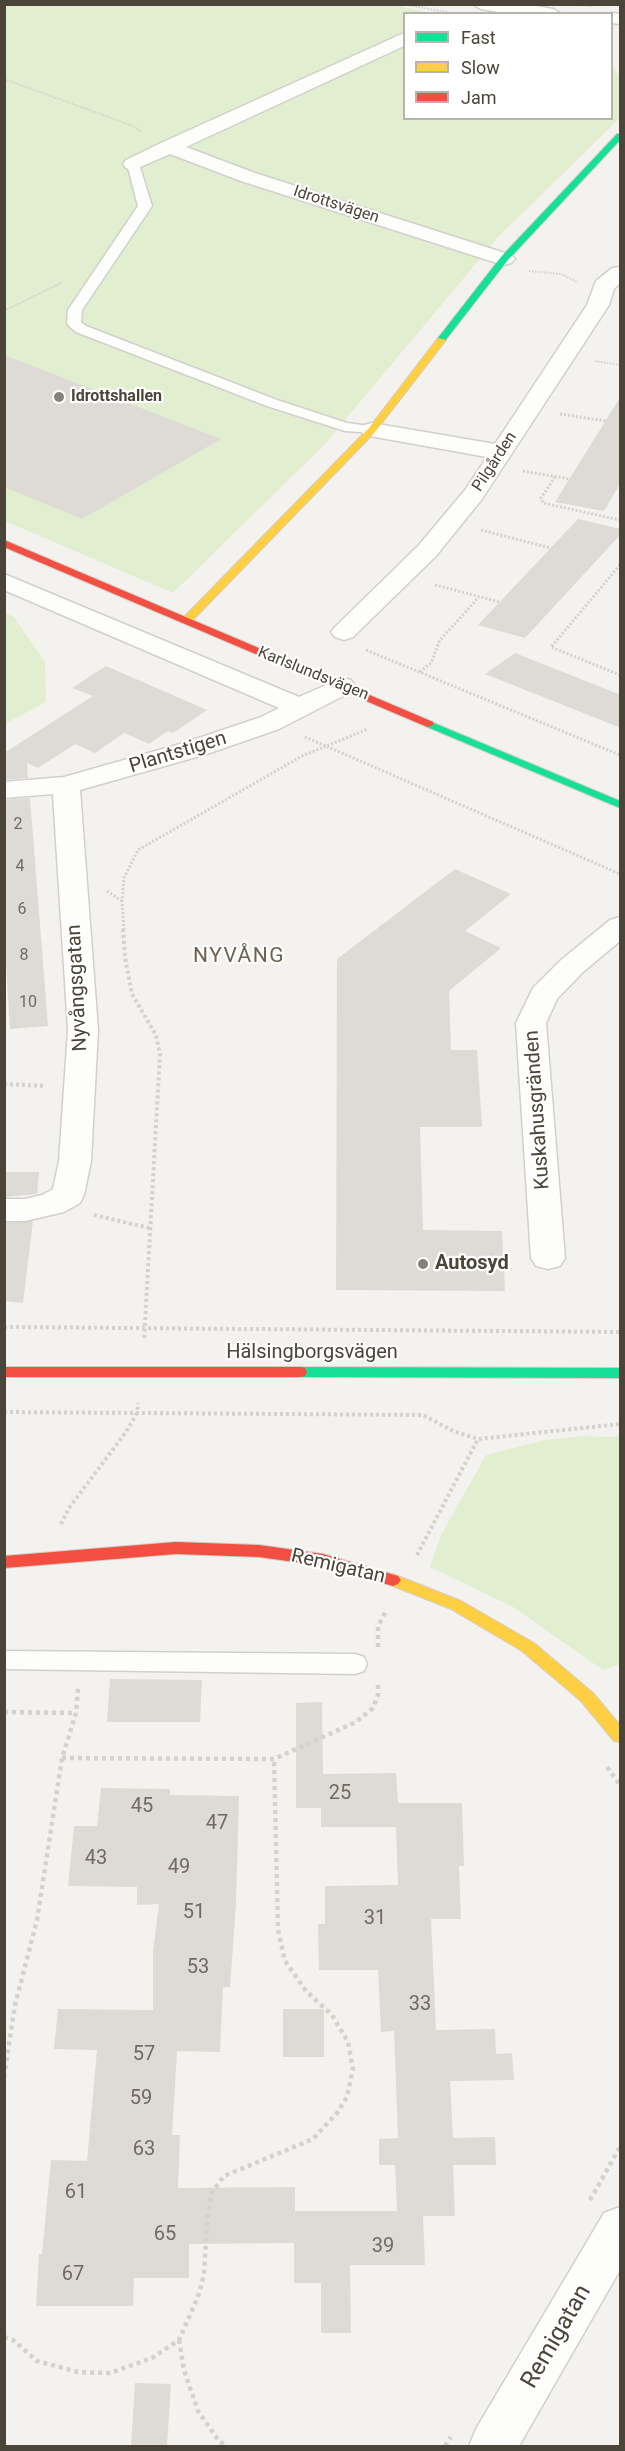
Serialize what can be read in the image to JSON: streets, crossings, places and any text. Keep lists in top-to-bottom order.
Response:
{
  "streets": {
    "street": [
      "Idrottsvägen",
      "Pilgården",
      "Karlslundsvägen",
      "Plantstigen",
      "Nyvångsgatan",
      "Kuskahusgränden",
      "Hälsingborgsvägen",
      "Remigatan"
    ]
  },
  "crossings": [
    ["Karlslundsvägen", "Plantstigen"],
    ["Plantstigen", "Nyvångsgatan"]
  ],
  "districts": ["NYVÅNG"],
  "places": ["Idrottshallen", "Autosyd"],
  "house_numbers": [
    "2",
    "4",
    "6",
    "8",
    "10",
    "25",
    "45",
    "47",
    "43",
    "49",
    "51",
    "31",
    "53",
    "33",
    "57",
    "59",
    "63",
    "61",
    "65",
    "39",
    "67"
  ],
  "legend": ["Fast", "Slow", "Jam"]
}
